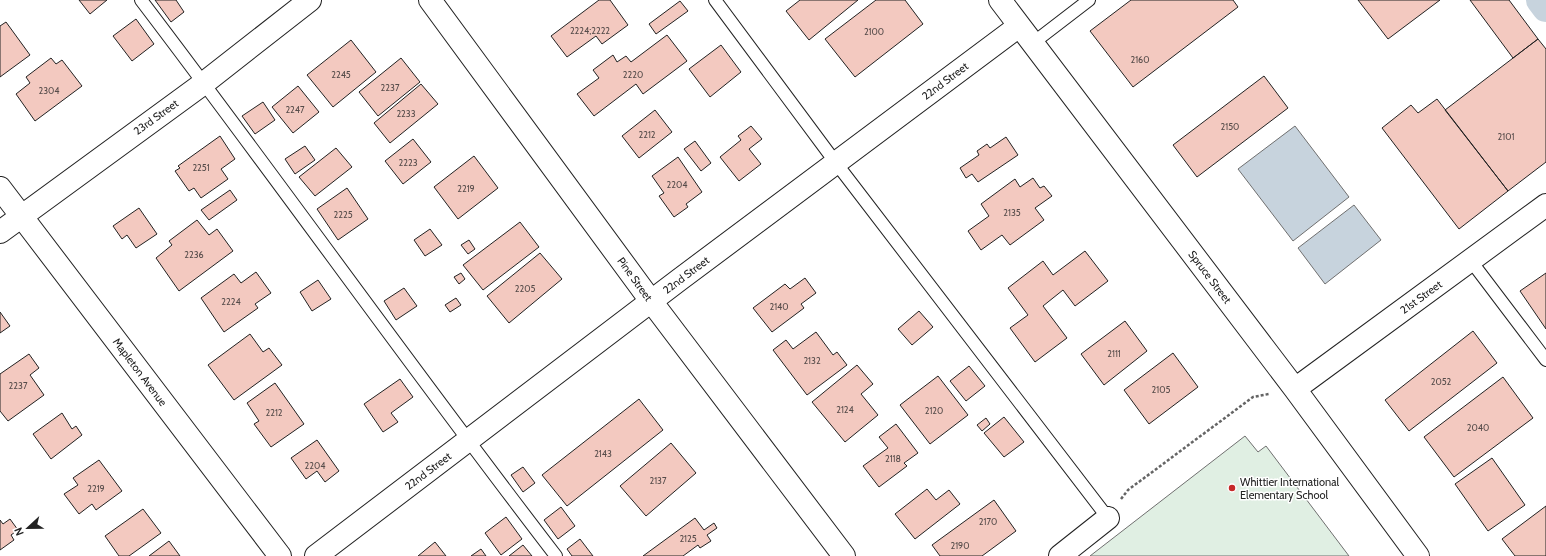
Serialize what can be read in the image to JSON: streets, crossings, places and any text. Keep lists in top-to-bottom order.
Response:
{
  "streets": {
    "street": [
      "22nd Street",
      "23rd Street",
      "Spruce Street",
      "Pine Street",
      "21st Street",
      "Mapleton Avenue"
    ]
  },
  "crossings": [
    ["22nd Street", "Spruce Street"],
    ["22nd Street", "Pine Street"],
    ["23rd Street", "Mapleton Avenue"],
    ["Spruce Street", "21st Street"]
  ],
  "places": ["Whittier International Elementary School"],
  "house_numbers": [
    "2224;2222",
    "2100",
    "2160",
    "2245",
    "2220",
    "2237",
    "2304",
    "2247",
    "2233",
    "2150",
    "2212",
    "2101",
    "2223",
    "2251",
    "2204",
    "2219",
    "2135",
    "2225",
    "2236",
    "2205",
    "2224",
    "2140",
    "2111",
    "2132",
    "2052",
    "2237",
    "2105",
    "2124",
    "2120",
    "2212",
    "2040",
    "2143",
    "2118",
    "2204",
    "2137",
    "2219",
    "2170",
    "2125",
    "2190"
  ],
  "north": "left"
}
